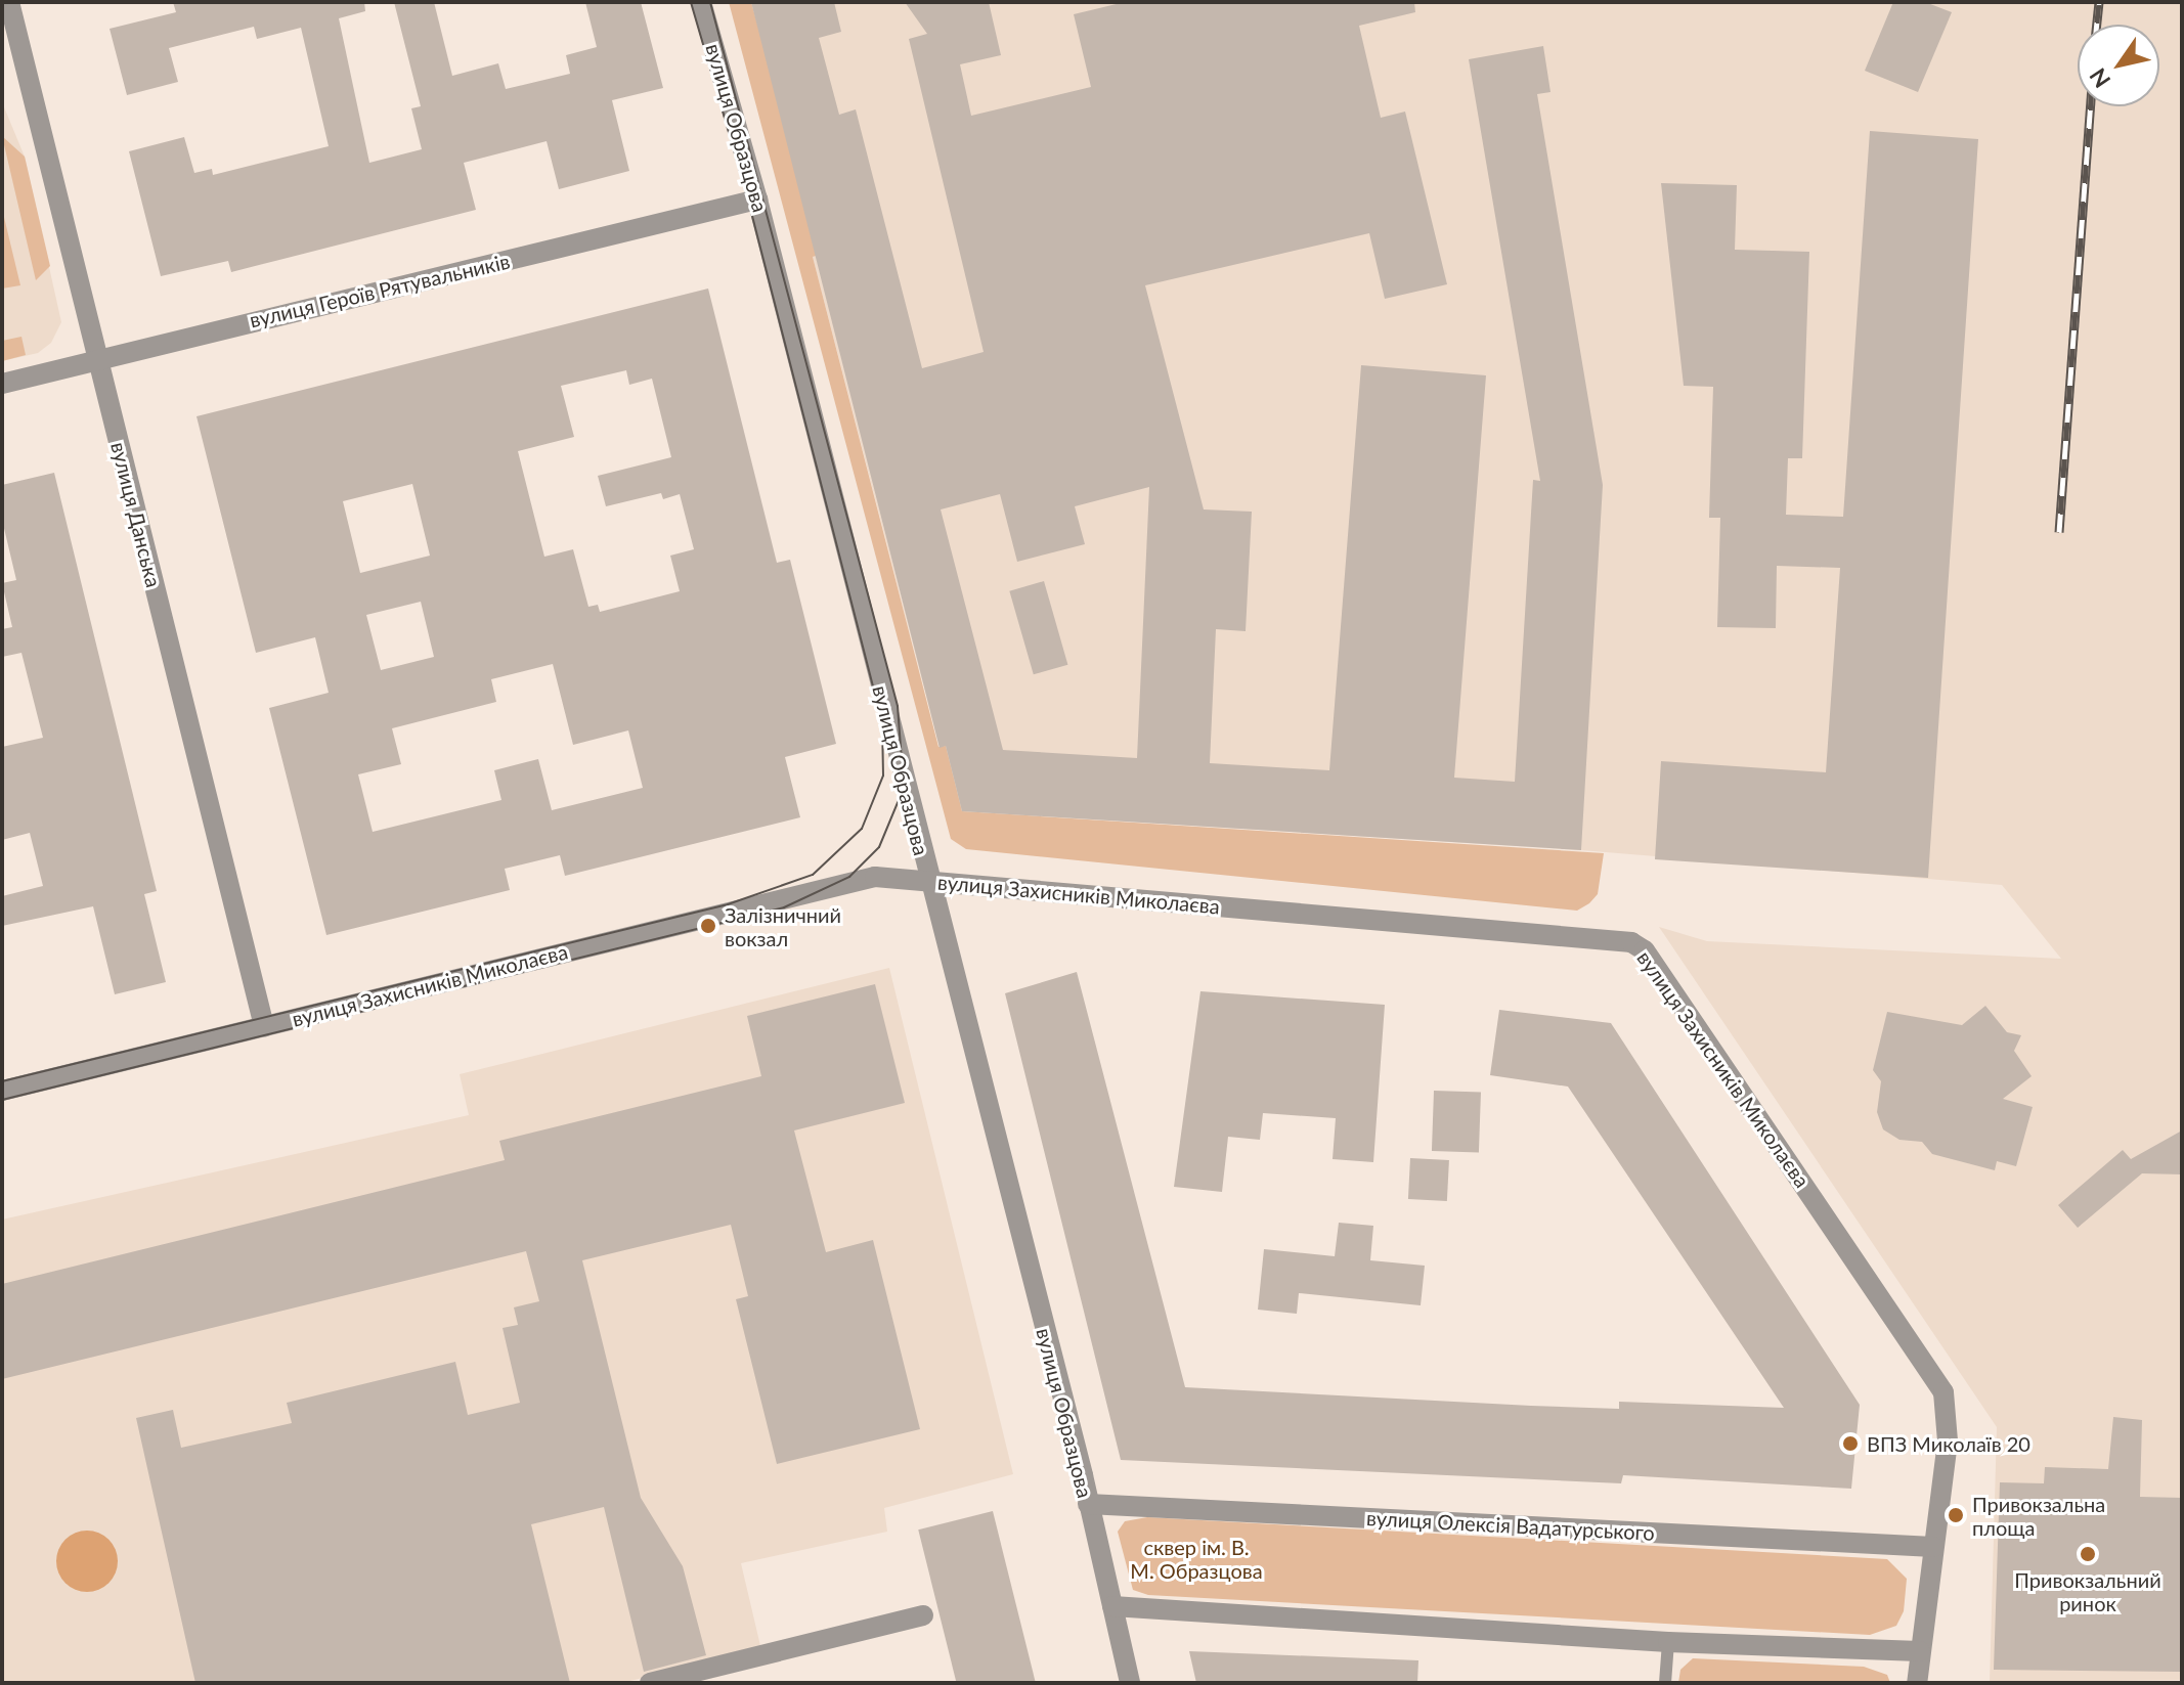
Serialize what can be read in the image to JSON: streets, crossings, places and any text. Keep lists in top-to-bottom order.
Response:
{
  "streets": {
    "street": [
      "вулиця Образцова",
      "вулиця Героїв Рятувальників",
      "вулиця Данська",
      "вулиця Захисників Миколаєва",
      "вулиця Олексія Вадатурського"
    ]
  },
  "crossings": [
    ["вулиця Образцова", "вулиця Героїв Рятувальників"],
    ["вулиця Образцова", "вулиця Захисників Миколаєва"],
    ["вулиця Образцова", "вулиця Олексія Вадатурського"],
    ["вулиця Героїв Рятувальників", "вулиця Данська"],
    ["вулиця Данська", "вулиця Захисників Миколаєва"],
    ["вулиця Захисників Миколаєва", "вулиця Олексія Вадатурського"]
  ],
  "parks": ["сквер ім. В. М. Образцова"],
  "places": [
    "Залізничний вокзал",
    "ВПЗ Миколаїв 20",
    "Привокзальна площа",
    "Привокзальний ринок"
  ],
  "north": "bottom left"
}
